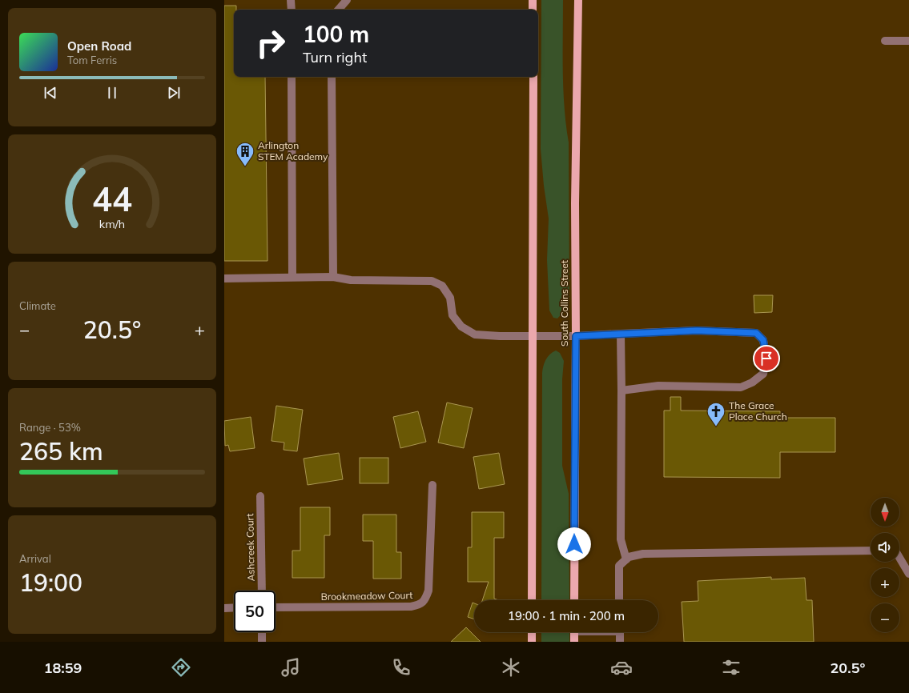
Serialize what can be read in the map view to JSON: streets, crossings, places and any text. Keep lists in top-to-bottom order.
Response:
{
  "streets": {
    "main road": ["South Collins Street"],
    "street": ["Ashcreek Court", "Brookmeadow Court"]
  },
  "places": {
    "building": ["Arlington STEM Academy"],
    "church": ["The Grace Place Church"]
  },
  "north": "bottom",
  "page": {
    "turn": ["100 m", "Turn right"],
    "song": ["Open Road", "Tom Ferris"],
    "tile": [
      "Climate",
      ["Range · 53%", "265 km"],
      ["Arrival", "19:00"]
    ],
    "heat": ["−", "20.5°", "+"],
    "map_buttons": ["+", "−"],
    "limit": "50",
    "trip": "19:00 · 1 min · 200 m",
    "tabs": ["18:59", "20.5°"],
    "gauge": ["44", "km/h"]
  }
}
